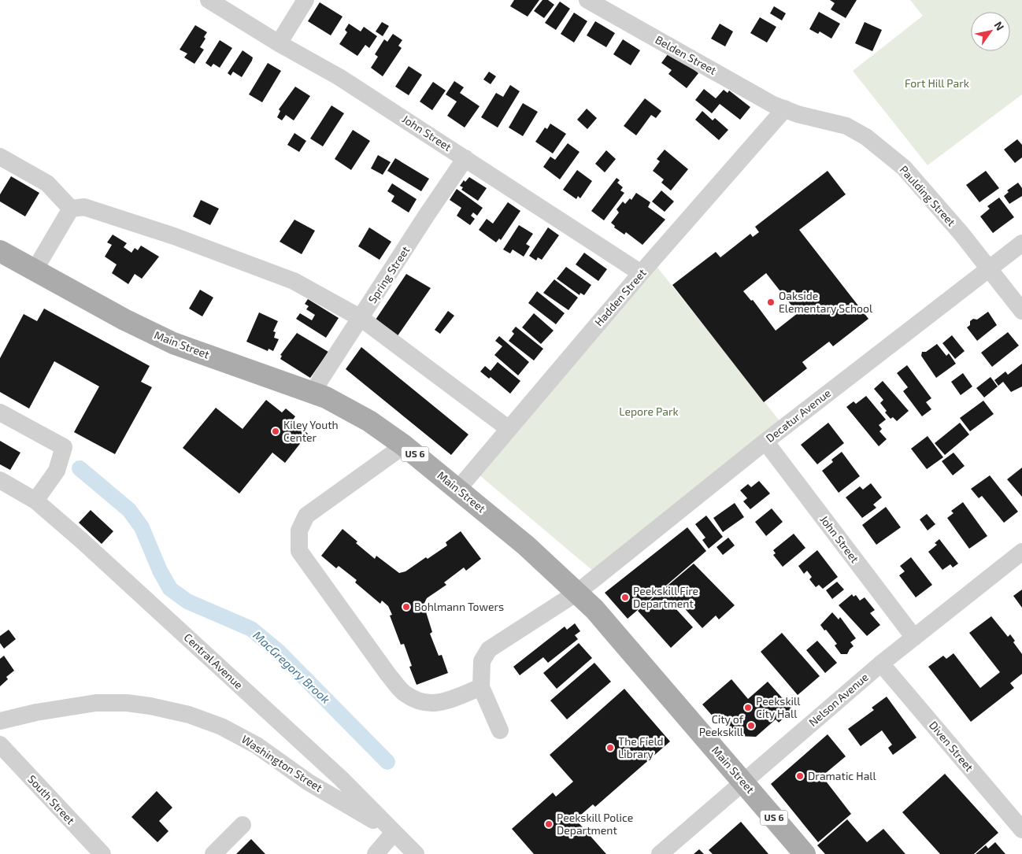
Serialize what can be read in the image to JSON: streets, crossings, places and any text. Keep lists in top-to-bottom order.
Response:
{
  "streets": {
    "main road": ["Main Street", "US 6"],
    "street": [
      "Belden Street",
      "John Street",
      "Paulding Street",
      "Spring Street",
      "Hadden Street",
      "Decatur Avenue",
      "Central Avenue",
      "Nelson Avenue",
      "Diven Street",
      "Washington Street",
      "South Street"
    ]
  },
  "crossings": [
    ["Belden Street", "Paulding Street"],
    ["Belden Street", "Hadden Street"],
    ["John Street", "Spring Street"],
    ["John Street", "Hadden Street"],
    ["John Street", "Decatur Avenue"],
    ["John Street", "Nelson Avenue"],
    ["Paulding Street", "Hadden Street"],
    ["Paulding Street", "Decatur Avenue"],
    ["Spring Street", "Main Street"],
    ["Hadden Street", "Main Street"],
    ["Main Street", "Decatur Avenue"],
    ["Main Street", "Nelson Avenue"],
    ["Central Avenue", "Washington Street"],
    ["Nelson Avenue", "Diven Street"]
  ],
  "water": ["MacGregory Brook"],
  "parks": ["Fort Hill Park", "Lepore Park"],
  "places": [
    "Oakside Elementary School",
    "Kiley Youth Center",
    "Peekskill Fire Department",
    "Bohlmann Towers",
    "Peekskill City Hall",
    "City of Peekskill",
    "The Field Library",
    "Dramatic Hall",
    "Peekskill Police Department"
  ],
  "north": "top right"
}
